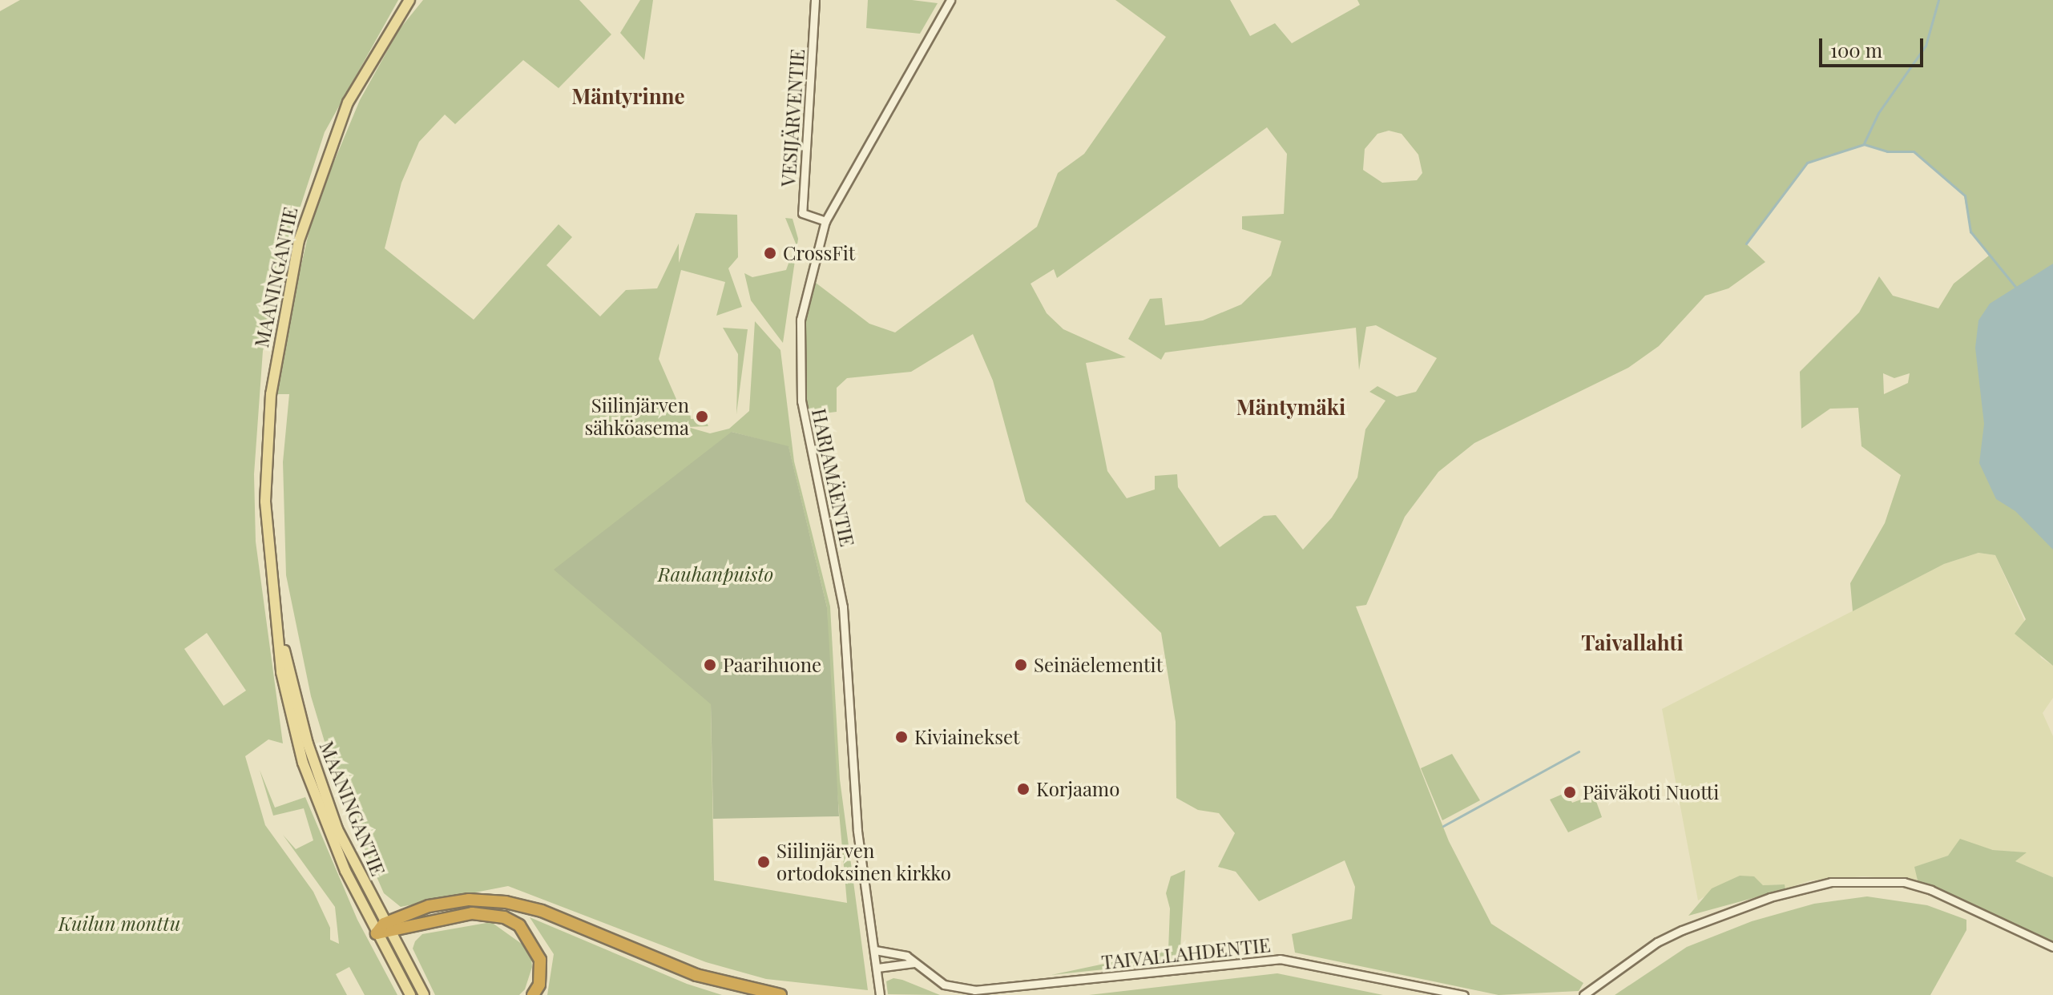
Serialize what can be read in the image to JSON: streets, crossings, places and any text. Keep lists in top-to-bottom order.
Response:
{
  "streets": {
    "main road": ["MAANINGANTIE"],
    "street": ["VESIJÄRVENTIE", "HARJAMÄENTIE", "TAIVALLAHDENTIE"]
  },
  "crossings": [
    ["VESIJÄRVENTIE", "HARJAMÄENTIE"],
    ["HARJAMÄENTIE", "TAIVALLAHDENTIE"]
  ],
  "districts": ["Mäntyrinne", "Mäntymäki", "Taivallahti"],
  "parks": ["Rauhanpuisto", "Kuilun monttu"],
  "places": [
    "CrossFit",
    "Siilinjärven sähköasema",
    "Paarihuone",
    "Seinäelementit",
    "Kiviainekset",
    "Korjaamo",
    "Päiväkoti Nuotti",
    "Siilinjärven ortodoksinen kirkko"
  ],
  "scale_bar": "100 m"
}
